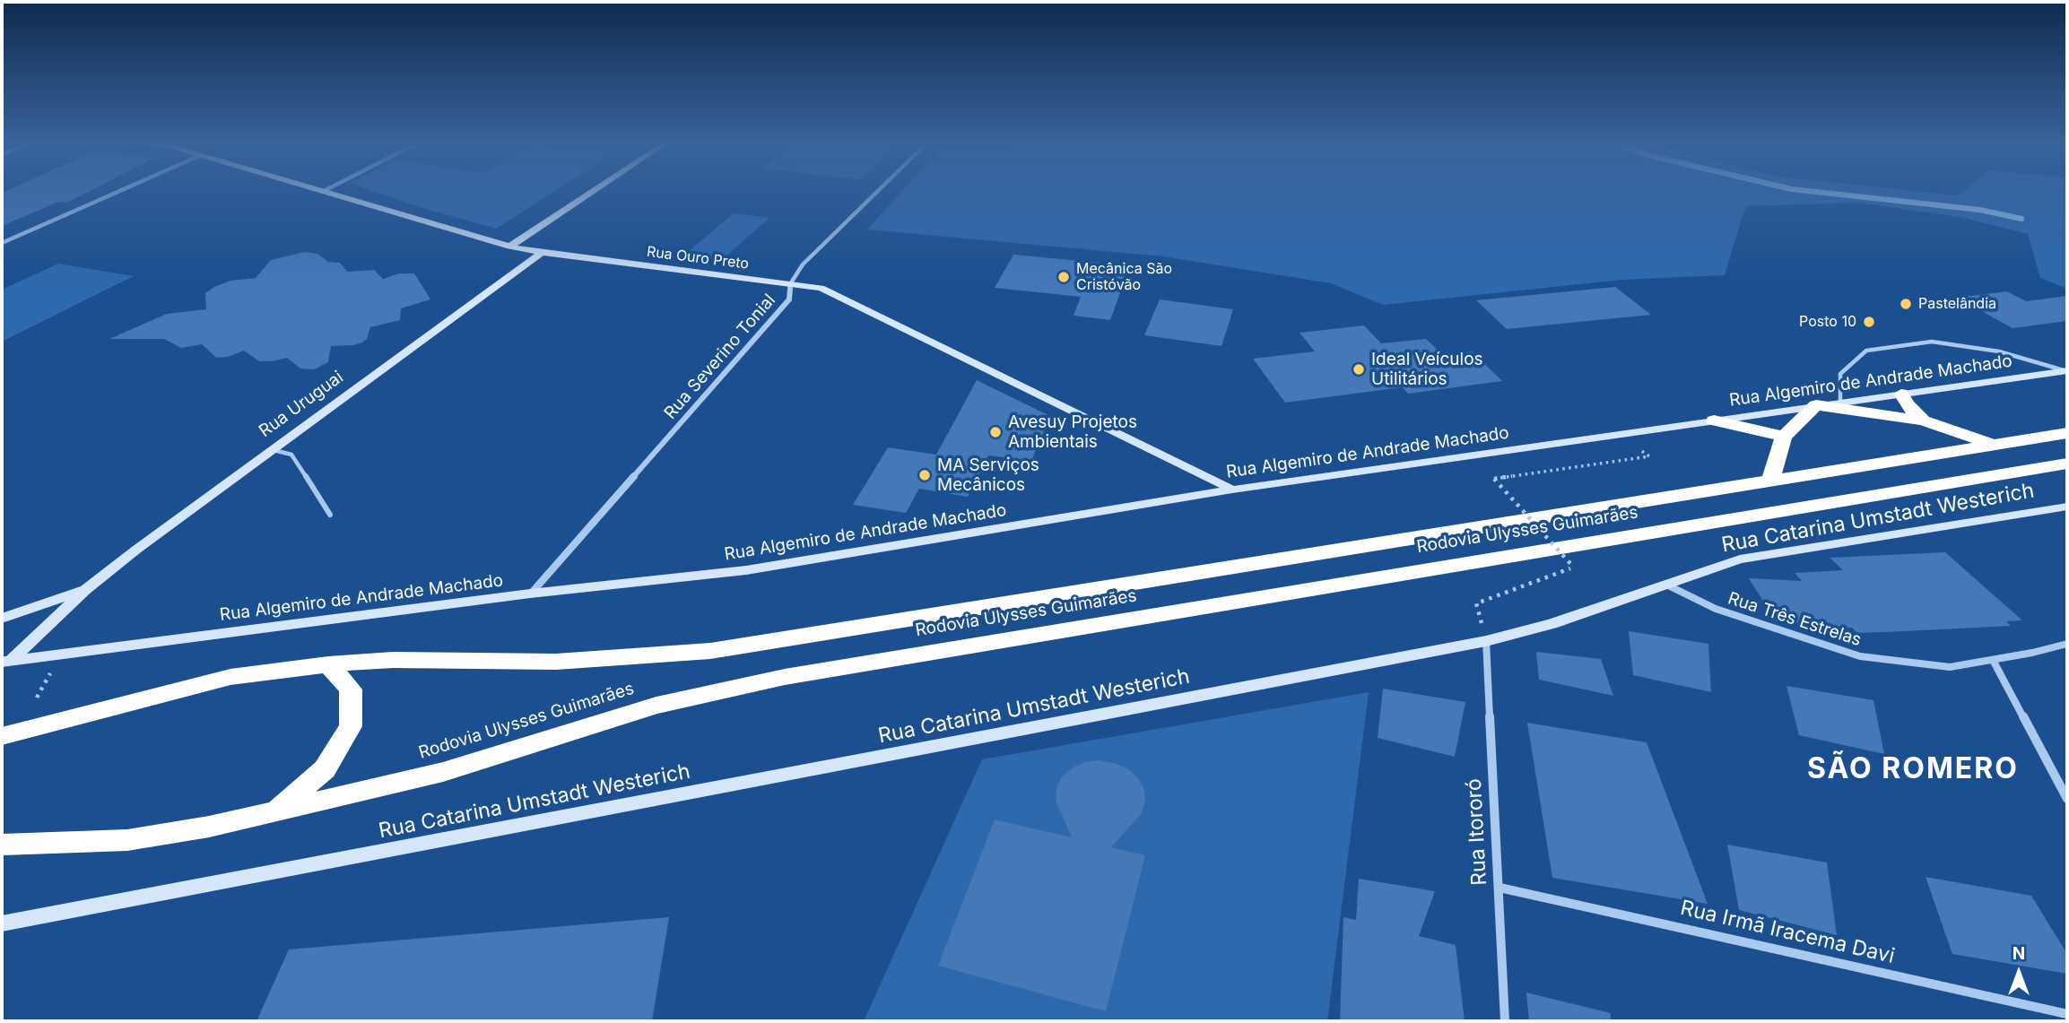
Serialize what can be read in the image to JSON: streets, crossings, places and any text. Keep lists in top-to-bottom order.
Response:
{
  "streets": {
    "highway": ["Rodovia Ulysses Guimarães"],
    "street": [
      "Rua Ouro Preto",
      "Rua Severino Tonial",
      "Rua Algemiro de Andrade Machado",
      "Rua Uruguai",
      "Rua Catarina Umstadt Westerich",
      "Rua Três Estrelas",
      "Rua Itororó",
      "Rua Irmã Iracema Davi"
    ]
  },
  "crossings": [
    ["Rua Ouro Preto", "Rua Severino Tonial"],
    ["Rua Ouro Preto", "Rua Algemiro de Andrade Machado"],
    ["Rua Ouro Preto", "Rua Uruguai"],
    ["Rua Severino Tonial", "Rua Algemiro de Andrade Machado"],
    ["Rua Algemiro de Andrade Machado", "Rua Uruguai"],
    ["Rua Catarina Umstadt Westerich", "Rua Três Estrelas"],
    ["Rua Catarina Umstadt Westerich", "Rua Itororó"],
    ["Rua Itororó", "Rua Irmã Iracema Davi"]
  ],
  "districts": ["SÃO ROMERO"],
  "places": [
    "Mecânica São Cristóvão",
    "Pastelândia",
    "Posto 10",
    "Ideal Veículos Utilitários",
    "Avesuy Projetos Ambientais",
    "MA Serviços Mecânicos"
  ],
  "north": "top"
}
